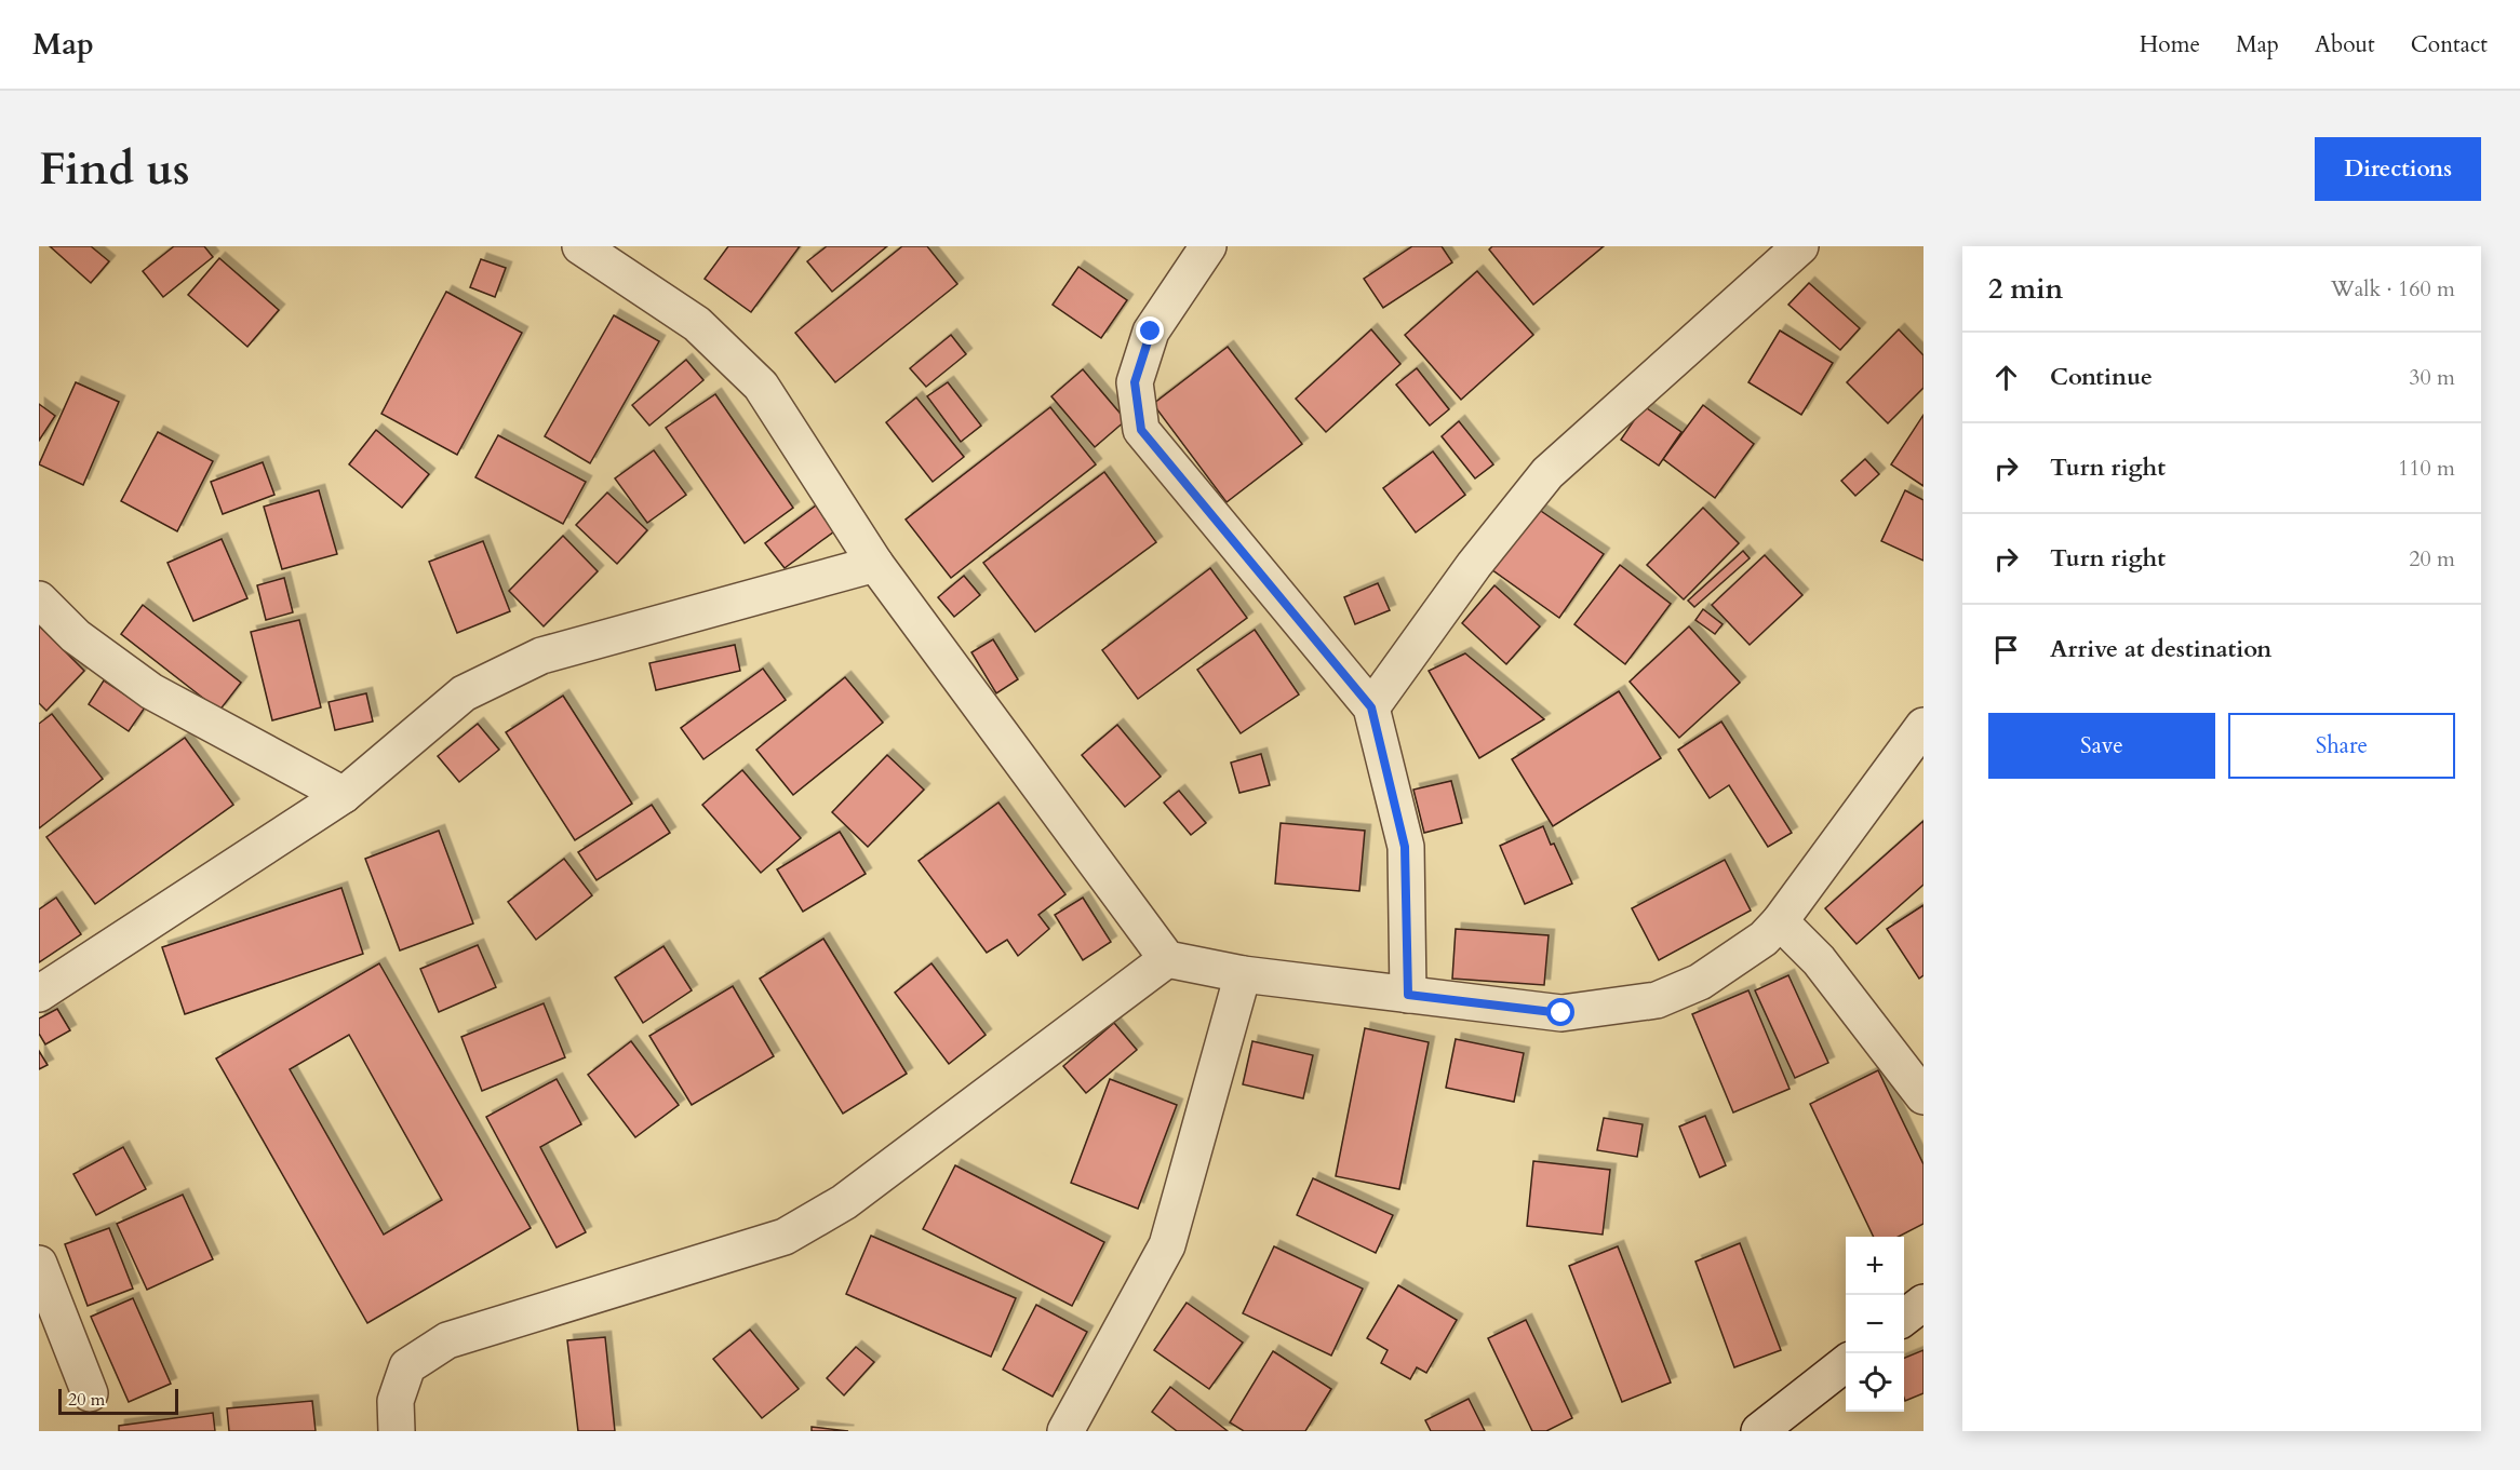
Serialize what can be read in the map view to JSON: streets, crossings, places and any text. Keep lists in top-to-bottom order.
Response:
{
  "scale_bar": "20 m",
  "page": {
    "header": "Map",
    "nav": [
      "Home",
      "Map",
      "About",
      "Contact"
    ],
    "buttons": [
      "Directions",
      ["Save", "Share"]
    ],
    "title": "Find us",
    "heading": ["2 min", "Walk · 160 m"],
    "list": [
      ["Continue", "30 m"],
      ["Turn right", "110 m"],
      ["Turn right", "20 m"],
      "Arrive at destination"
    ],
    "map_buttons": ["+", "−"],
    "scale": "20 m"
  }
}
